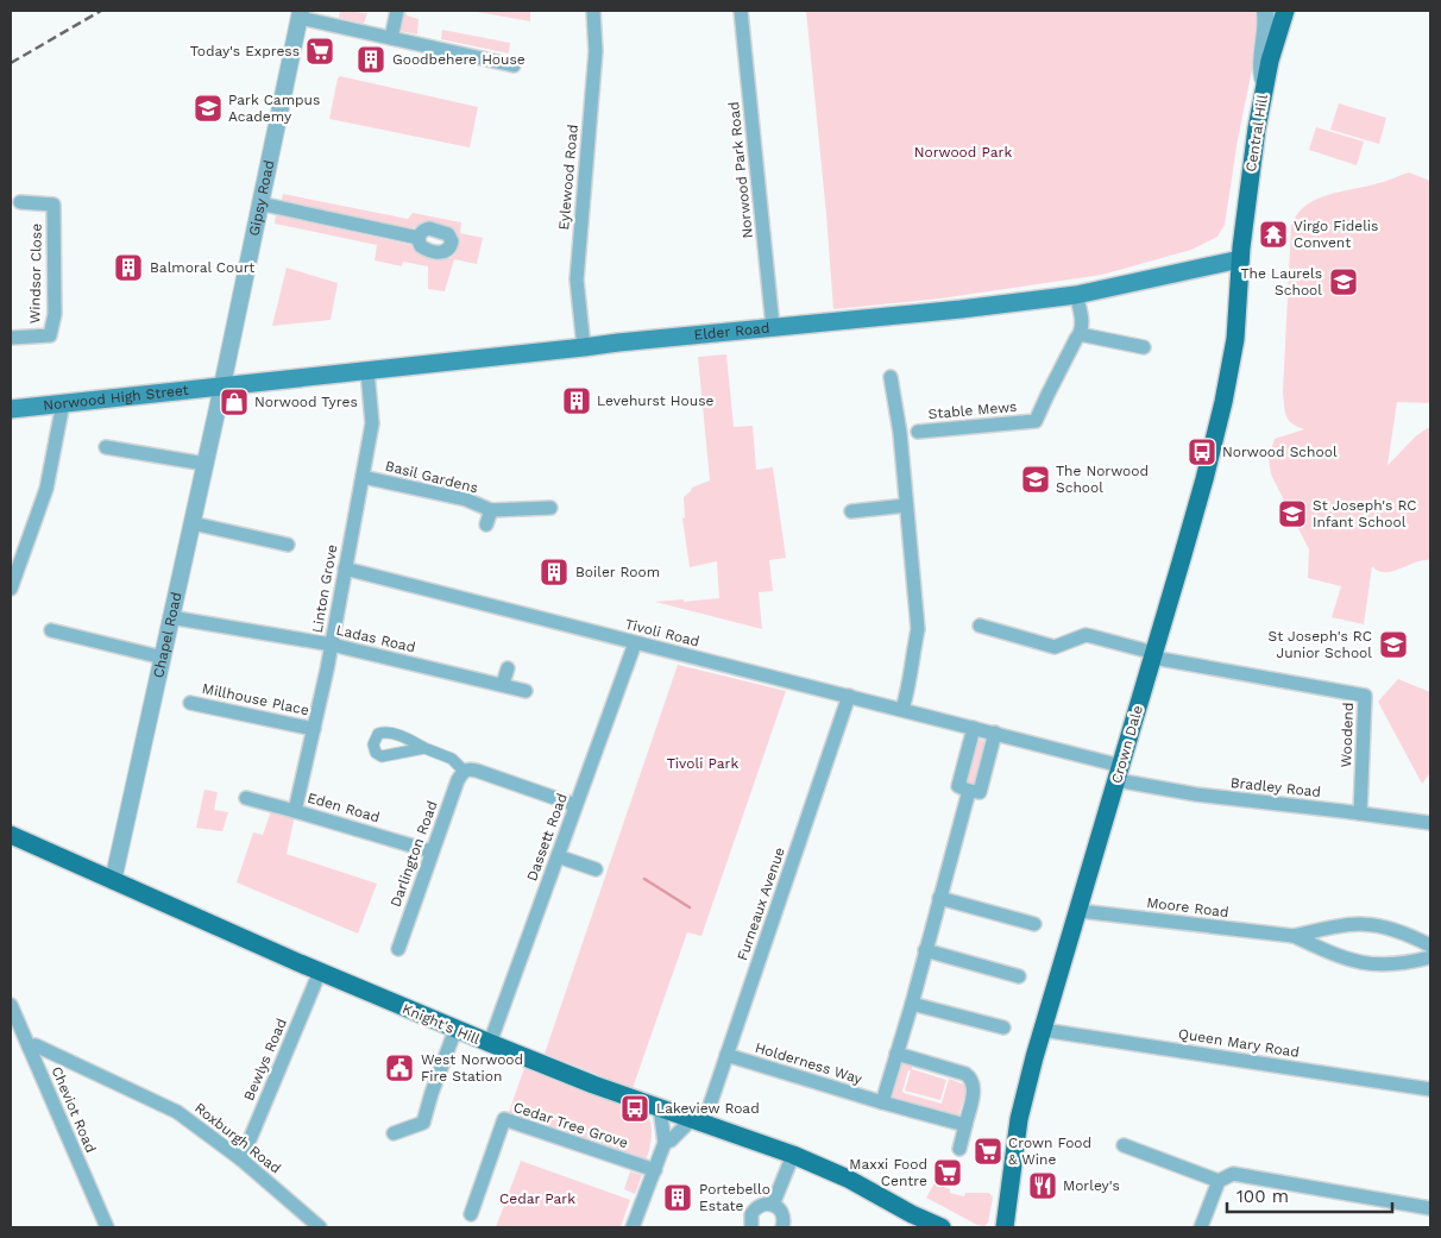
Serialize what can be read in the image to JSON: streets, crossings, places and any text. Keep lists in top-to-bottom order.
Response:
{
  "streets": {
    "main road": [
      "Central Hill",
      "Elder Road",
      "Norwood High Street",
      "Crown Dale",
      "Knight's Hill"
    ],
    "street": [
      "Norwood Park Road",
      "Eylewood Road",
      "Gipsy Road",
      "Windsor Close",
      "Stable Mews",
      "Basil Gardens",
      "Linton Grove",
      "Tivoli Road",
      "Chapel Road",
      "Ladas Road",
      "Millhouse Place",
      "Woodend",
      "Bradley Road",
      "Eden Road",
      "Dassett Road",
      "Darlington Road",
      "Furneaux Avenue",
      "Moore Road",
      "Queen Mary Road",
      "Bewlys Road",
      "Holderness Way",
      "Cheviot Road",
      "Cedar Tree Grove",
      "Roxburgh Road"
    ]
  },
  "crossings": [
    ["Central Hill", "Elder Road"],
    ["Central Hill", "Crown Dale"],
    ["Norwood Park Road", "Elder Road"],
    ["Eylewood Road", "Elder Road"],
    ["Gipsy Road", "Elder Road"],
    ["Gipsy Road", "Norwood High Street"],
    ["Gipsy Road", "Chapel Road"],
    ["Elder Road", "Norwood High Street"],
    ["Elder Road", "Linton Grove"],
    ["Elder Road", "Chapel Road"],
    ["Elder Road", "Crown Dale"],
    ["Norwood High Street", "Chapel Road"],
    ["Basil Gardens", "Linton Grove"],
    ["Linton Grove", "Tivoli Road"],
    ["Linton Grove", "Ladas Road"],
    ["Linton Grove", "Millhouse Place"],
    ["Linton Grove", "Eden Road"],
    ["Tivoli Road", "Crown Dale"],
    ["Tivoli Road", "Bradley Road"],
    ["Tivoli Road", "Dassett Road"],
    ["Tivoli Road", "Furneaux Avenue"],
    ["Chapel Road", "Ladas Road"],
    ["Chapel Road", "Knight's Hill"],
    ["Woodend", "Crown Dale"],
    ["Woodend", "Bradley Road"],
    ["Crown Dale", "Bradley Road"],
    ["Crown Dale", "Moore Road"],
    ["Crown Dale", "Queen Mary Road"],
    ["Eden Road", "Darlington Road"],
    ["Dassett Road", "Knight's Hill"],
    ["Furneaux Avenue", "Knight's Hill"],
    ["Furneaux Avenue", "Holderness Way"],
    ["Knight's Hill", "Bewlys Road"],
    ["Bewlys Road", "Roxburgh Road"],
    ["Cheviot Road", "Roxburgh Road"]
  ],
  "parks": ["Norwood Park", "Tivoli Park", "Cedar Park"],
  "places": {
    "supermarket": ["Today's Express", "Crown Food & Wine", "Maxxi Food Centre"],
    "building": [
      "Goodbehere House",
      "Balmoral Court",
      "Levehurst House",
      "Boiler Room",
      "Portebello Estate"
    ],
    "school or university": [
      "Park Campus Academy",
      "The Laurels School",
      "The Norwood School",
      "St Joseph's RC Infant School",
      "St Joseph's RC Junior School"
    ],
    "temple": ["Virgo Fidelis Convent"],
    "shop": ["Norwood Tyres"],
    "bus stop": ["Norwood School", "Lakeview Road"],
    "public building": ["West Norwood Fire Station"],
    "restaurant": ["Morley's"]
  },
  "scale_bar": "100 m"
}
